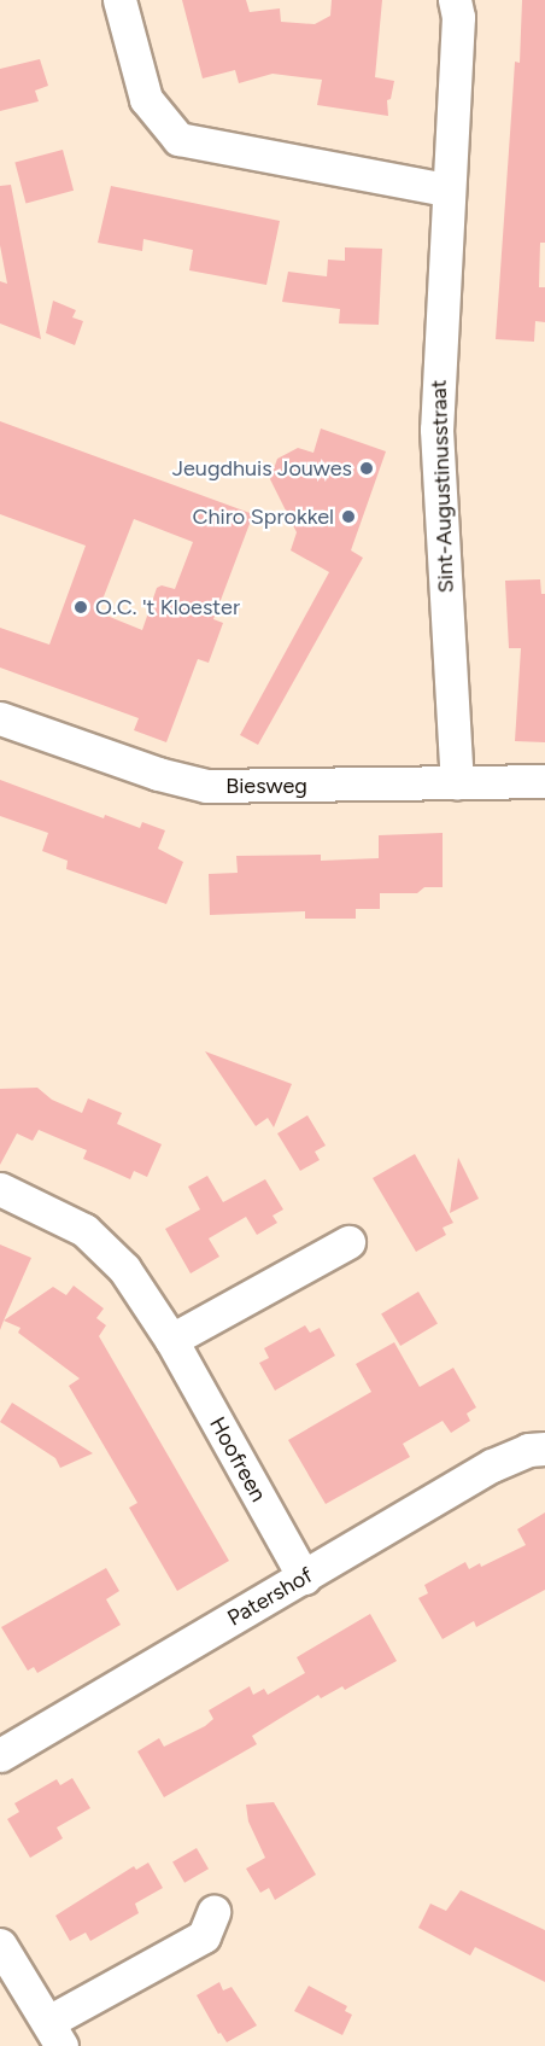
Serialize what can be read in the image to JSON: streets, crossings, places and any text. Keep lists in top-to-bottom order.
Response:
{
  "streets": {
    "street": [
      "Sint-Augustinusstraat",
      "Biesweg",
      "Hoofreen",
      "Patershof"
    ]
  },
  "crossings": [
    ["Sint-Augustinusstraat", "Biesweg"],
    ["Hoofreen", "Patershof"]
  ],
  "places": ["Jeugdhuis Jouwes", "Chiro Sprokkel", "O.C. 't Kloester"]
}
